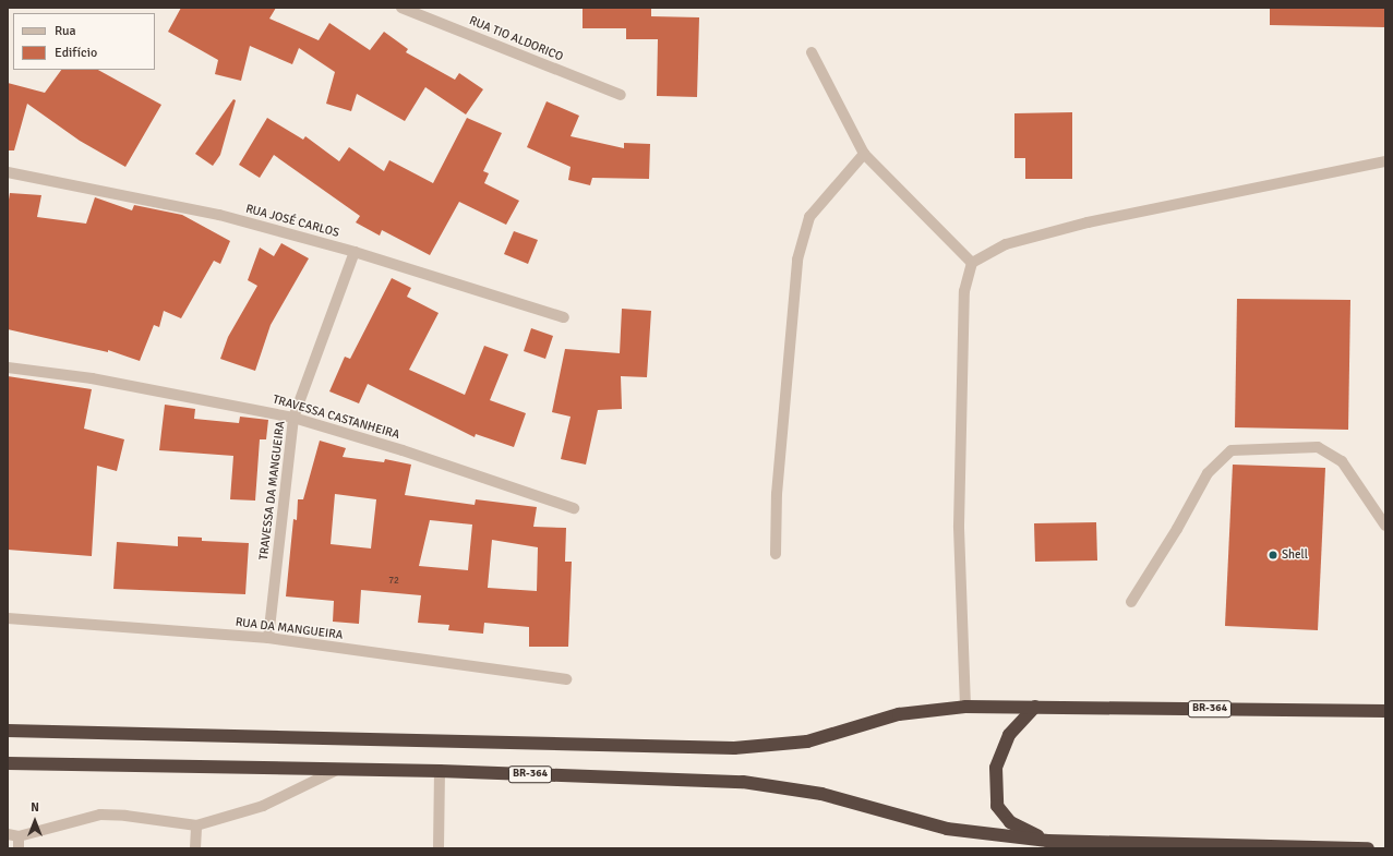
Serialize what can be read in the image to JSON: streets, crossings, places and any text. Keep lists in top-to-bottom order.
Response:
{
  "streets": {
    "highway": ["BR-364"],
    "street": [
      "RUA TIO ALDORICO",
      "RUA JOSÉ CARLOS",
      "TRAVESSA CASTANHEIRA",
      "TRAVESSA DA MANGUEIRA",
      "RUA DA MANGUEIRA"
    ]
  },
  "crossings": [
    ["RUA JOSÉ CARLOS", "TRAVESSA DA MANGUEIRA"],
    ["TRAVESSA CASTANHEIRA", "TRAVESSA DA MANGUEIRA"],
    ["TRAVESSA DA MANGUEIRA", "RUA DA MANGUEIRA"]
  ],
  "places": ["Shell"],
  "house_numbers": ["72"],
  "legend": ["Rua", "Edifício"],
  "north": "top"
}
